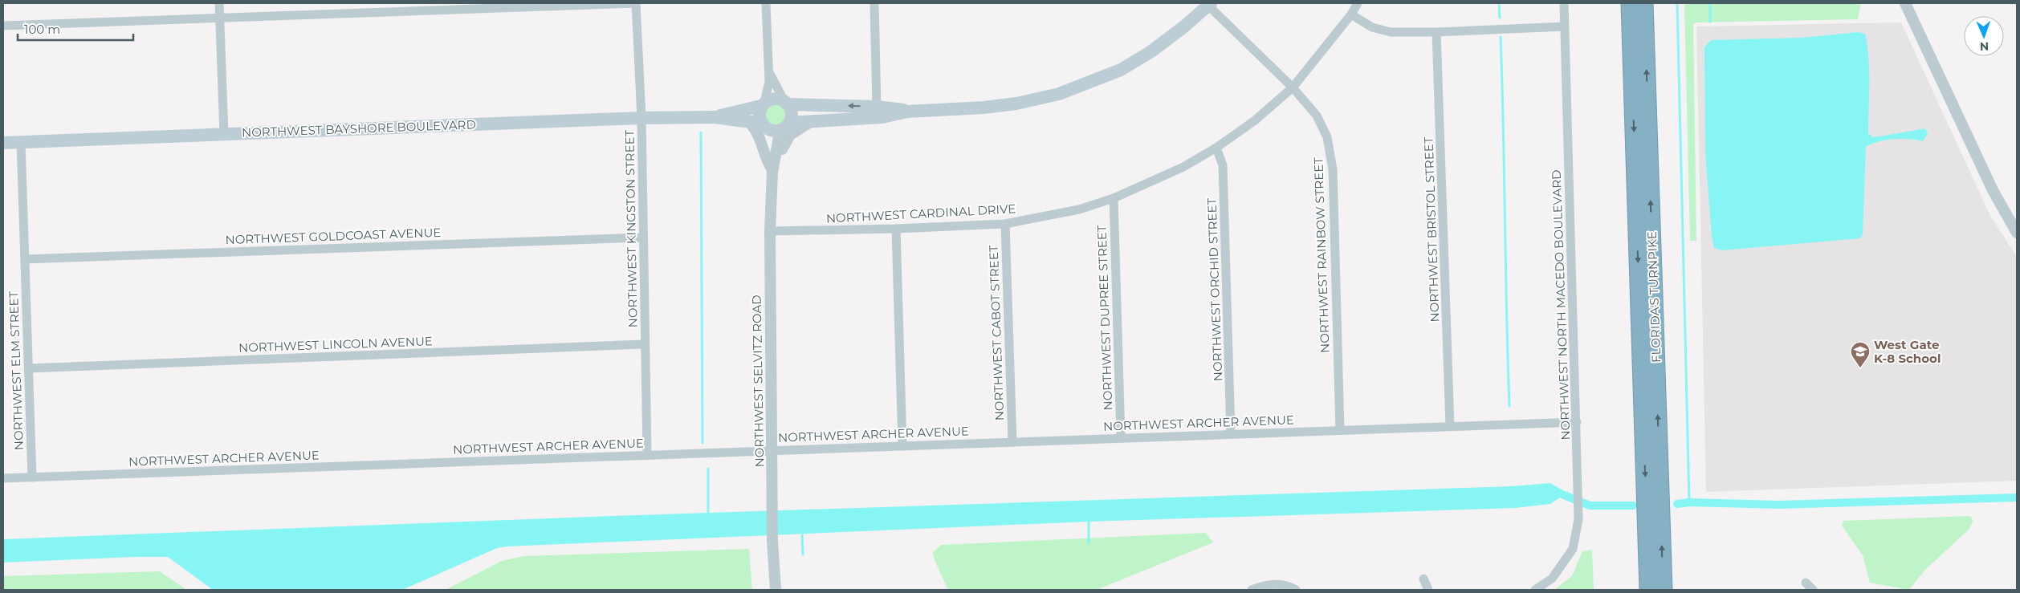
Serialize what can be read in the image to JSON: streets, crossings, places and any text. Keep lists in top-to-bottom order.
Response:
{
  "streets": {
    "highway": ["FLORIDA'S TURNPIKE"],
    "main road": ["NORTHWEST BAYSHORE BOULEVARD"],
    "street": [
      "NORTHWEST CARDINAL DRIVE",
      "NORTHWEST KINGSTON STREET",
      "NORTHWEST BRISTOL STREET",
      "NORTHWEST GOLDCOAST AVENUE",
      "NORTHWEST RAINBOW STREET",
      "NORTHWEST ORCHID STREET",
      "NORTHWEST NORTH MACEDO BOULEVARD",
      "NORTHWEST DUPREE STREET",
      "NORTHWEST CABOT STREET",
      "NORTHWEST LINCOLN AVENUE",
      "NORTHWEST ELM STREET",
      "NORTHWEST SELVITZ ROAD",
      "NORTHWEST ARCHER AVENUE"
    ]
  },
  "crossings": [
    ["NORTHWEST BAYSHORE BOULEVARD", "NORTHWEST KINGSTON STREET"],
    ["NORTHWEST BAYSHORE BOULEVARD", "NORTHWEST ELM STREET"],
    ["NORTHWEST BAYSHORE BOULEVARD", "NORTHWEST SELVITZ ROAD"],
    ["NORTHWEST CARDINAL DRIVE", "NORTHWEST RAINBOW STREET"],
    ["NORTHWEST CARDINAL DRIVE", "NORTHWEST ORCHID STREET"],
    ["NORTHWEST CARDINAL DRIVE", "NORTHWEST DUPREE STREET"],
    ["NORTHWEST CARDINAL DRIVE", "NORTHWEST CABOT STREET"],
    ["NORTHWEST CARDINAL DRIVE", "NORTHWEST SELVITZ ROAD"],
    ["NORTHWEST KINGSTON STREET", "NORTHWEST GOLDCOAST AVENUE"],
    ["NORTHWEST KINGSTON STREET", "NORTHWEST LINCOLN AVENUE"],
    ["NORTHWEST KINGSTON STREET", "NORTHWEST ARCHER AVENUE"],
    ["NORTHWEST BRISTOL STREET", "NORTHWEST ARCHER AVENUE"],
    ["NORTHWEST GOLDCOAST AVENUE", "NORTHWEST ELM STREET"],
    ["NORTHWEST RAINBOW STREET", "NORTHWEST ARCHER AVENUE"],
    ["NORTHWEST ORCHID STREET", "NORTHWEST ARCHER AVENUE"],
    ["NORTHWEST NORTH MACEDO BOULEVARD", "NORTHWEST ARCHER AVENUE"],
    ["NORTHWEST DUPREE STREET", "NORTHWEST ARCHER AVENUE"],
    ["NORTHWEST CABOT STREET", "NORTHWEST ARCHER AVENUE"],
    ["NORTHWEST LINCOLN AVENUE", "NORTHWEST ELM STREET"],
    ["NORTHWEST ELM STREET", "NORTHWEST ARCHER AVENUE"],
    ["NORTHWEST SELVITZ ROAD", "NORTHWEST ARCHER AVENUE"]
  ],
  "places": {
    "school or university": ["West Gate K-8 School"]
  },
  "scale_bar": "100 m",
  "north": "bottom"
}
